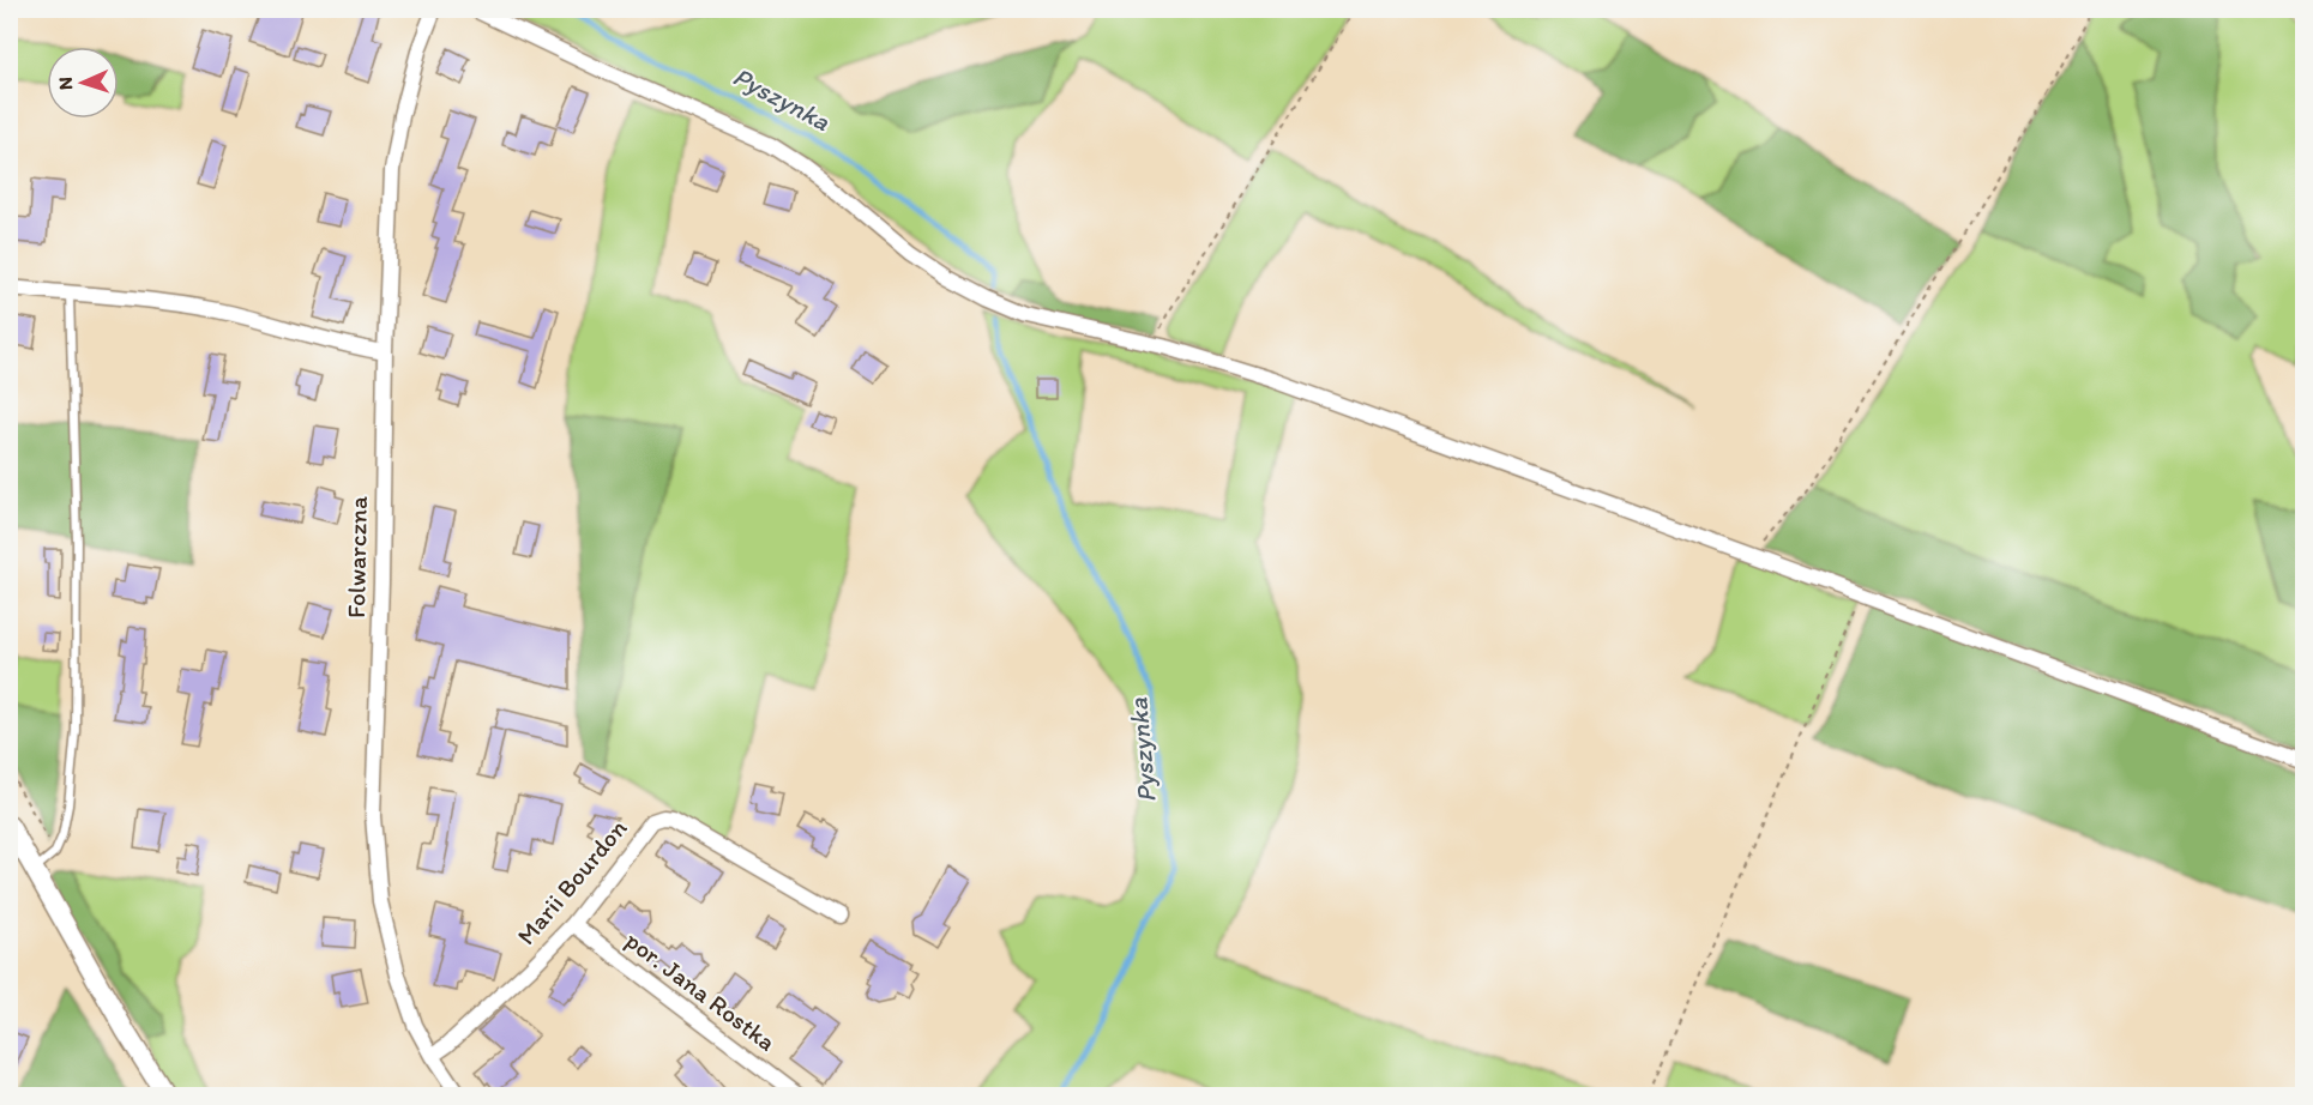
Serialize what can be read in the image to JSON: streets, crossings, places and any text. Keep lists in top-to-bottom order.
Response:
{
  "streets": {
    "street": ["Folwarczna", "Marii Bourdon", "por. Jana Rostka"]
  },
  "crossings": [
    ["Folwarczna", "Marii Bourdon"],
    ["Marii Bourdon", "por. Jana Rostka"]
  ],
  "water": ["Pyszynka"],
  "north": "left"
}
